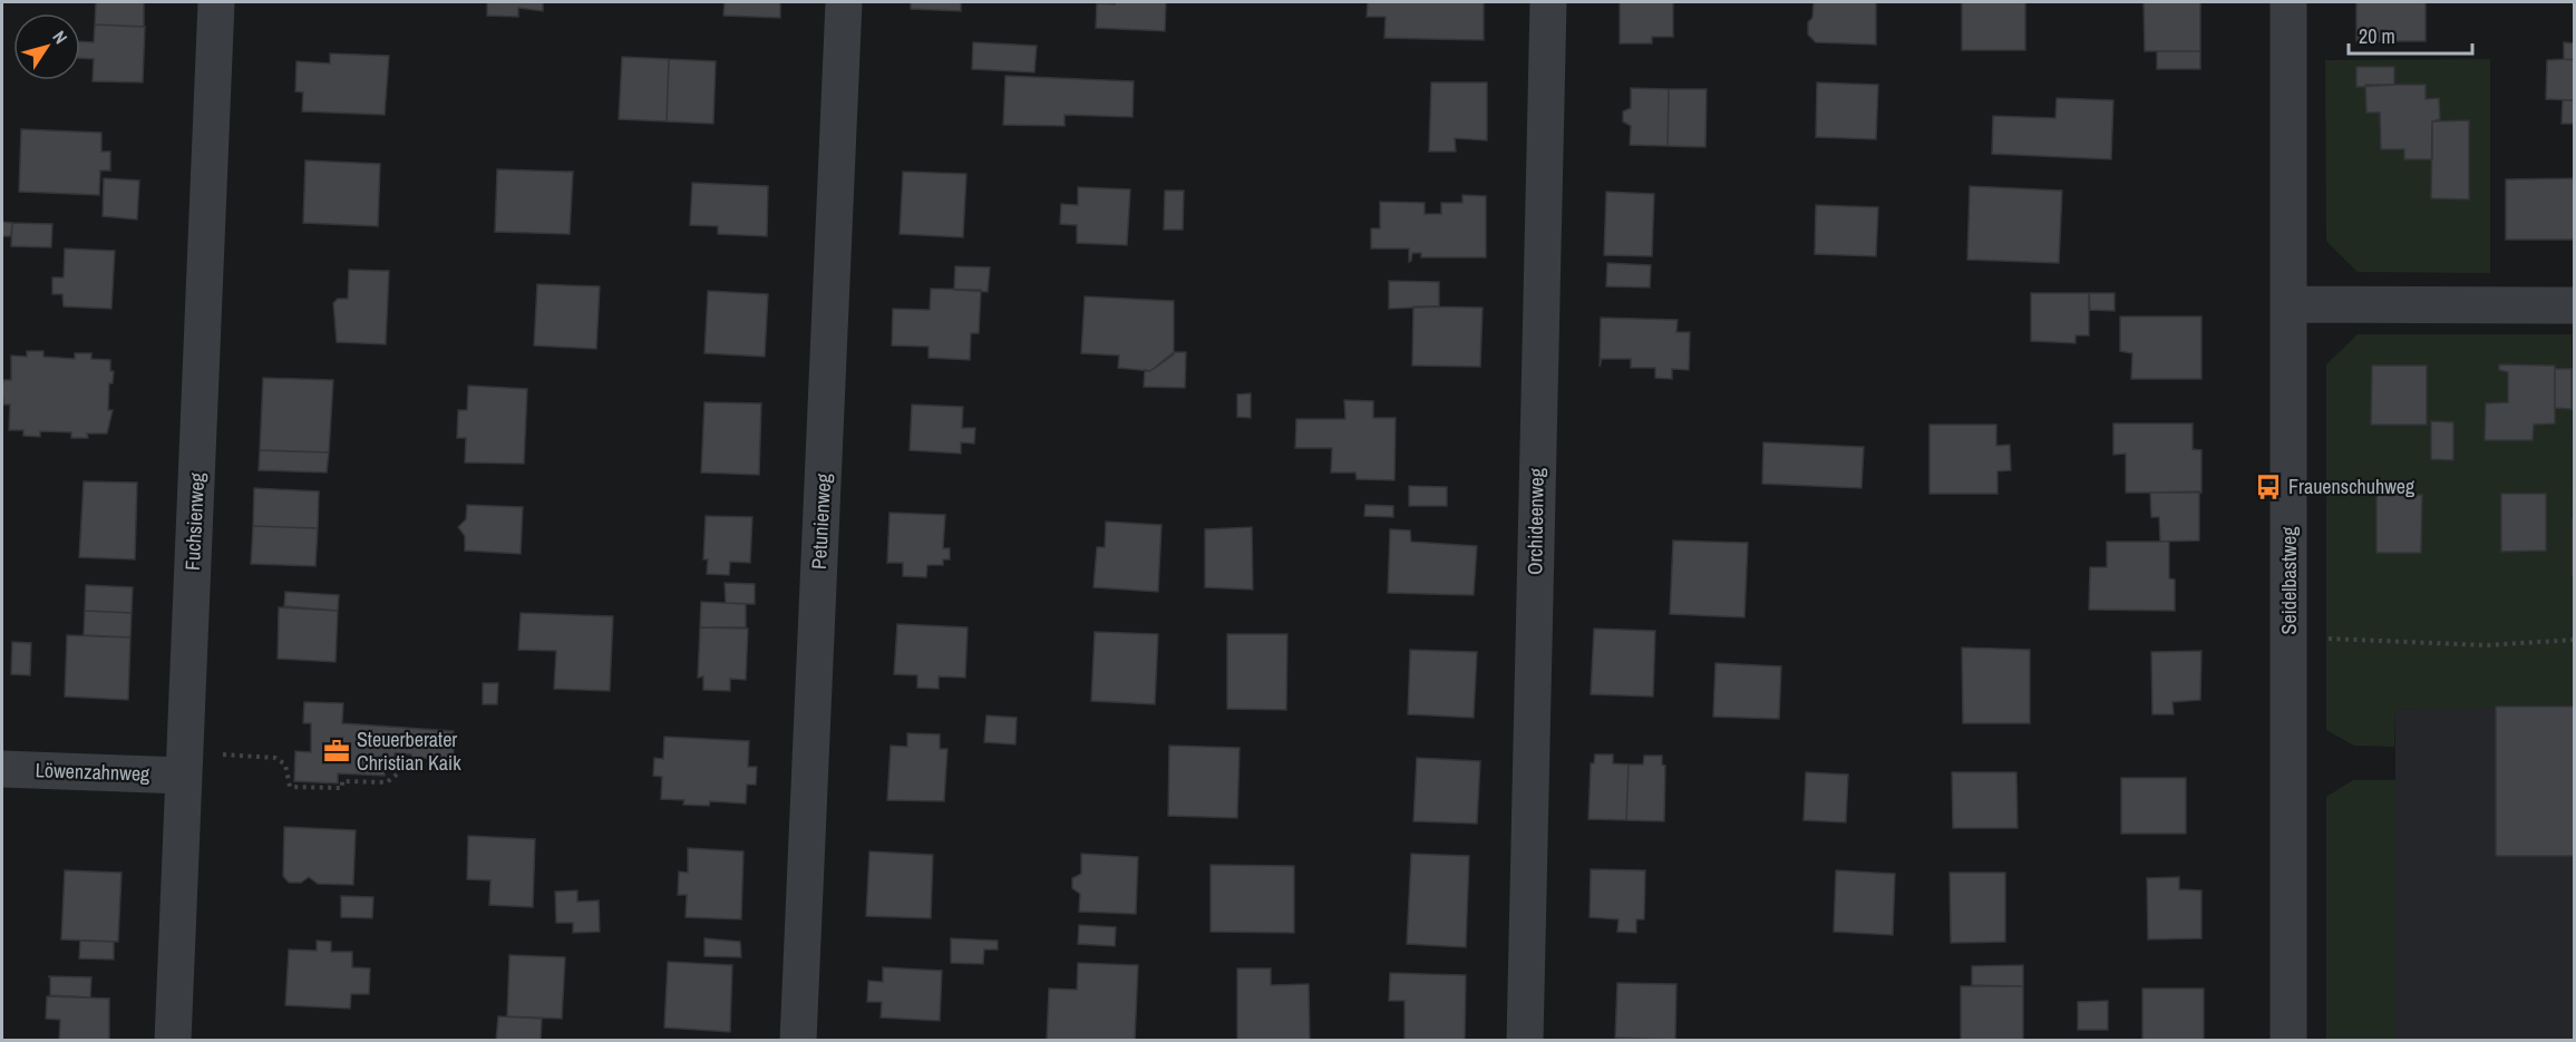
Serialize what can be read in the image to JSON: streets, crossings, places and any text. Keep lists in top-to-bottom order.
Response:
{
  "streets": {
    "street": [
      "Fuchsienweg",
      "Petunienweg",
      "Orchideenweg",
      "Seidelbastweg",
      "Löwenzahnweg"
    ]
  },
  "crossings": [
    ["Fuchsienweg", "Löwenzahnweg"]
  ],
  "places": {
    "bus stop": ["Frauenschuhweg"],
    "office": ["Steuerberater Christian Kaik"]
  },
  "scale_bar": "20 m",
  "north": "top right"
}
